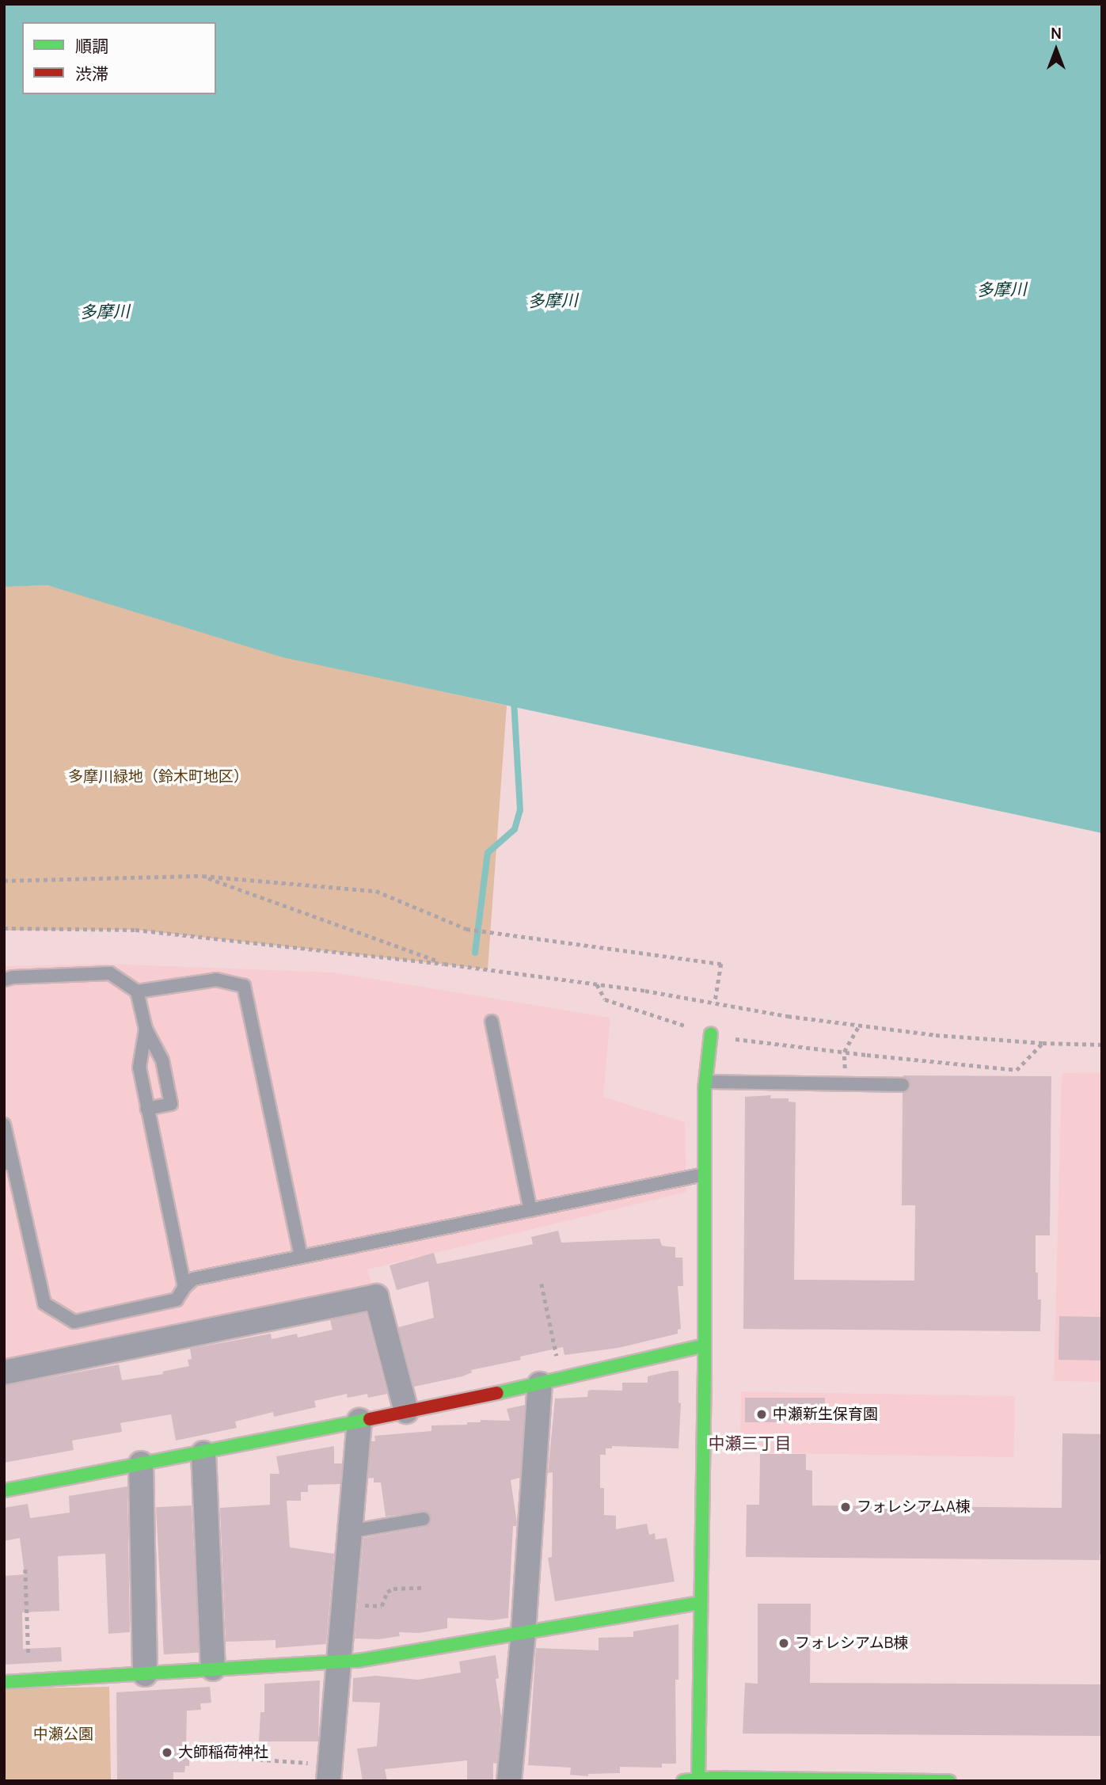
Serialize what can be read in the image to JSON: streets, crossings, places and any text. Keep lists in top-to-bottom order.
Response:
{
  "districts": ["中瀬三丁目"],
  "water": ["多摩川"],
  "parks": ["多摩川緑地（鈴木町地区）", "中瀬公園"],
  "places": [
    "中瀬新生保育園",
    "フォレシアムA棟",
    "フォレシアムB棟",
    "大師稲荷神社"
  ],
  "legend": ["順調", "渋滞"],
  "north": "top"
}
